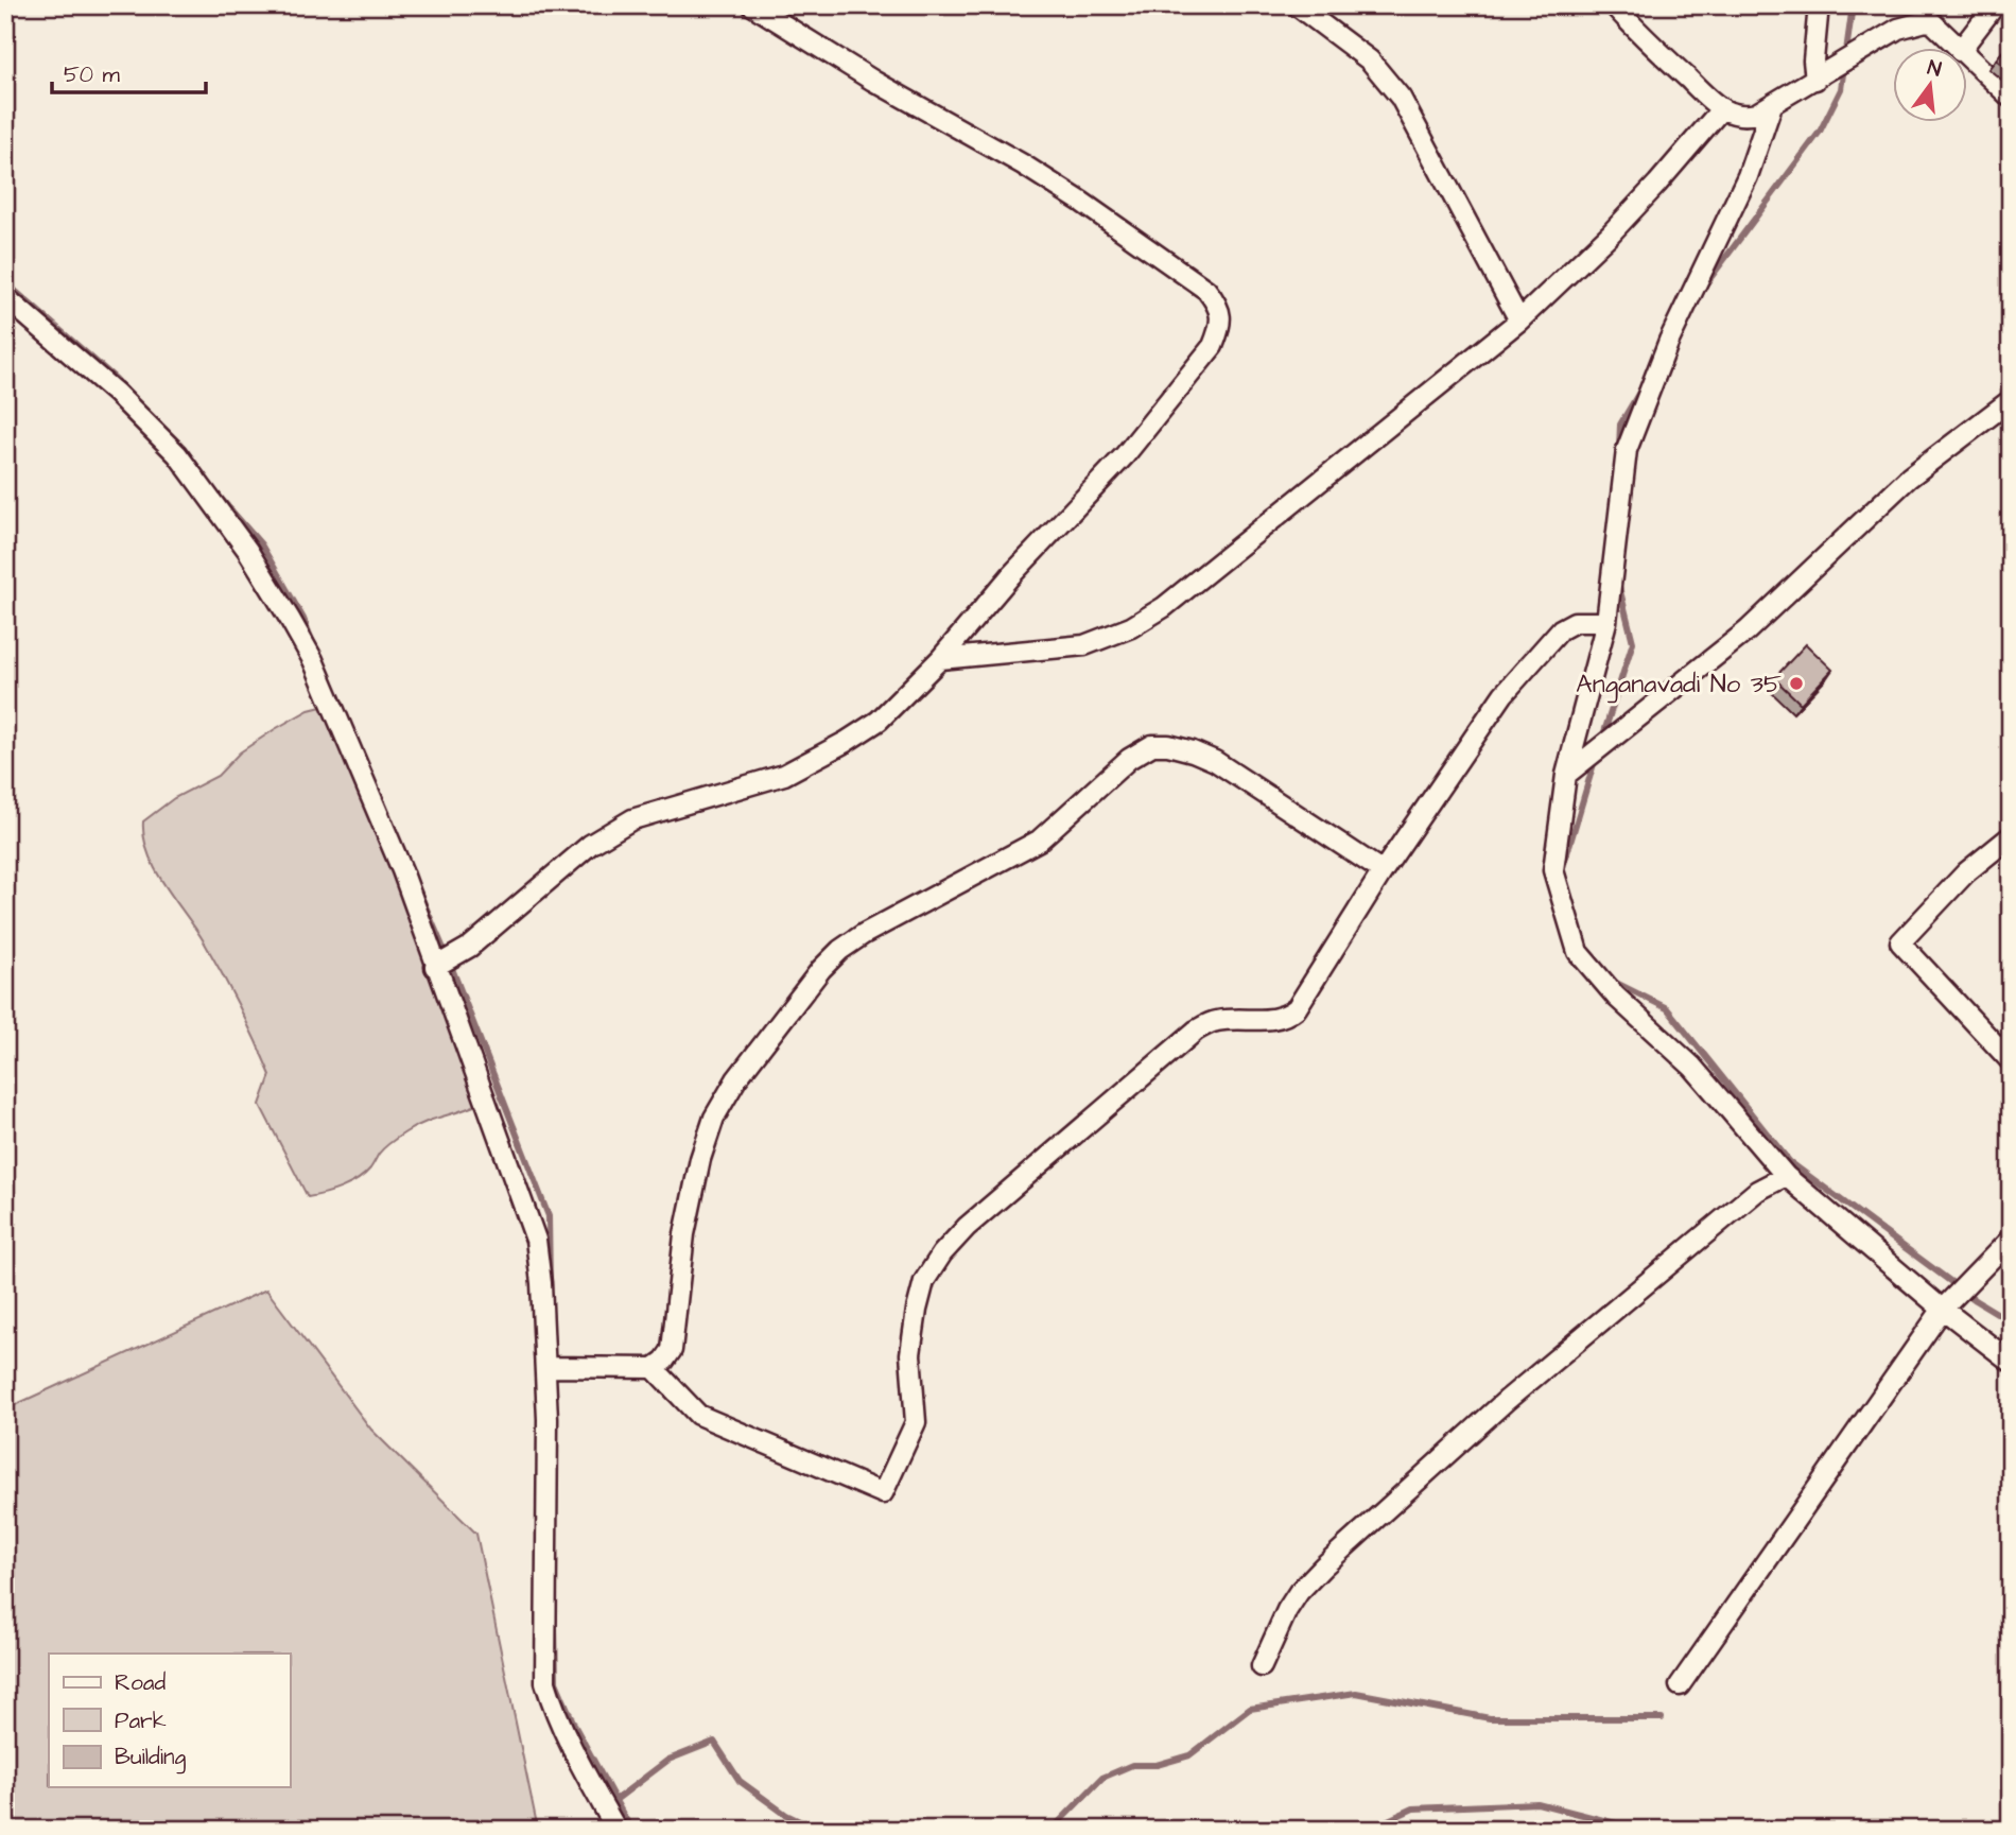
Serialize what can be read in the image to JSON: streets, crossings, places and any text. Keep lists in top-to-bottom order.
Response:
{
  "places": ["Anganavadi No 35"],
  "legend": ["Road", "Park", "Building"],
  "scale_bar": "50 m",
  "north": "top"
}
